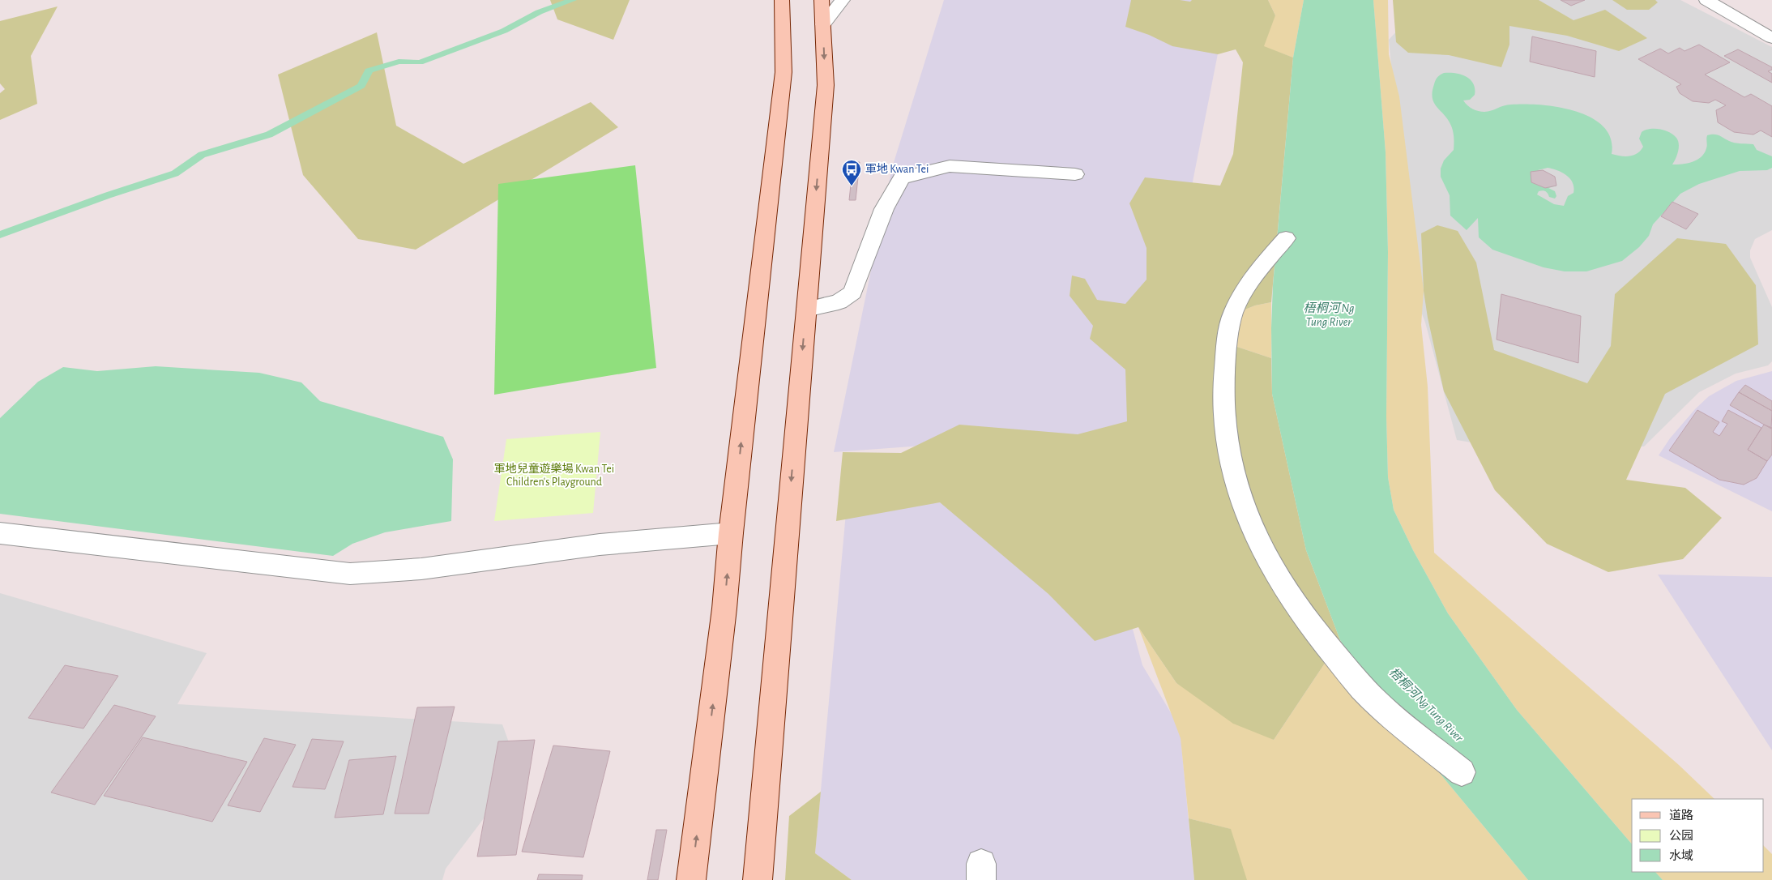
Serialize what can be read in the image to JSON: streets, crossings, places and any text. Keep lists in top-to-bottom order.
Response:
{
  "water": ["梧桐河 Ng Tung River"],
  "parks": ["軍地兒童遊樂場 Kwan Tei Children's Playground"],
  "places": {
    "bus stop": ["軍地 Kwan Tei"]
  },
  "legend": ["道路", "公园", "水域"]
}
